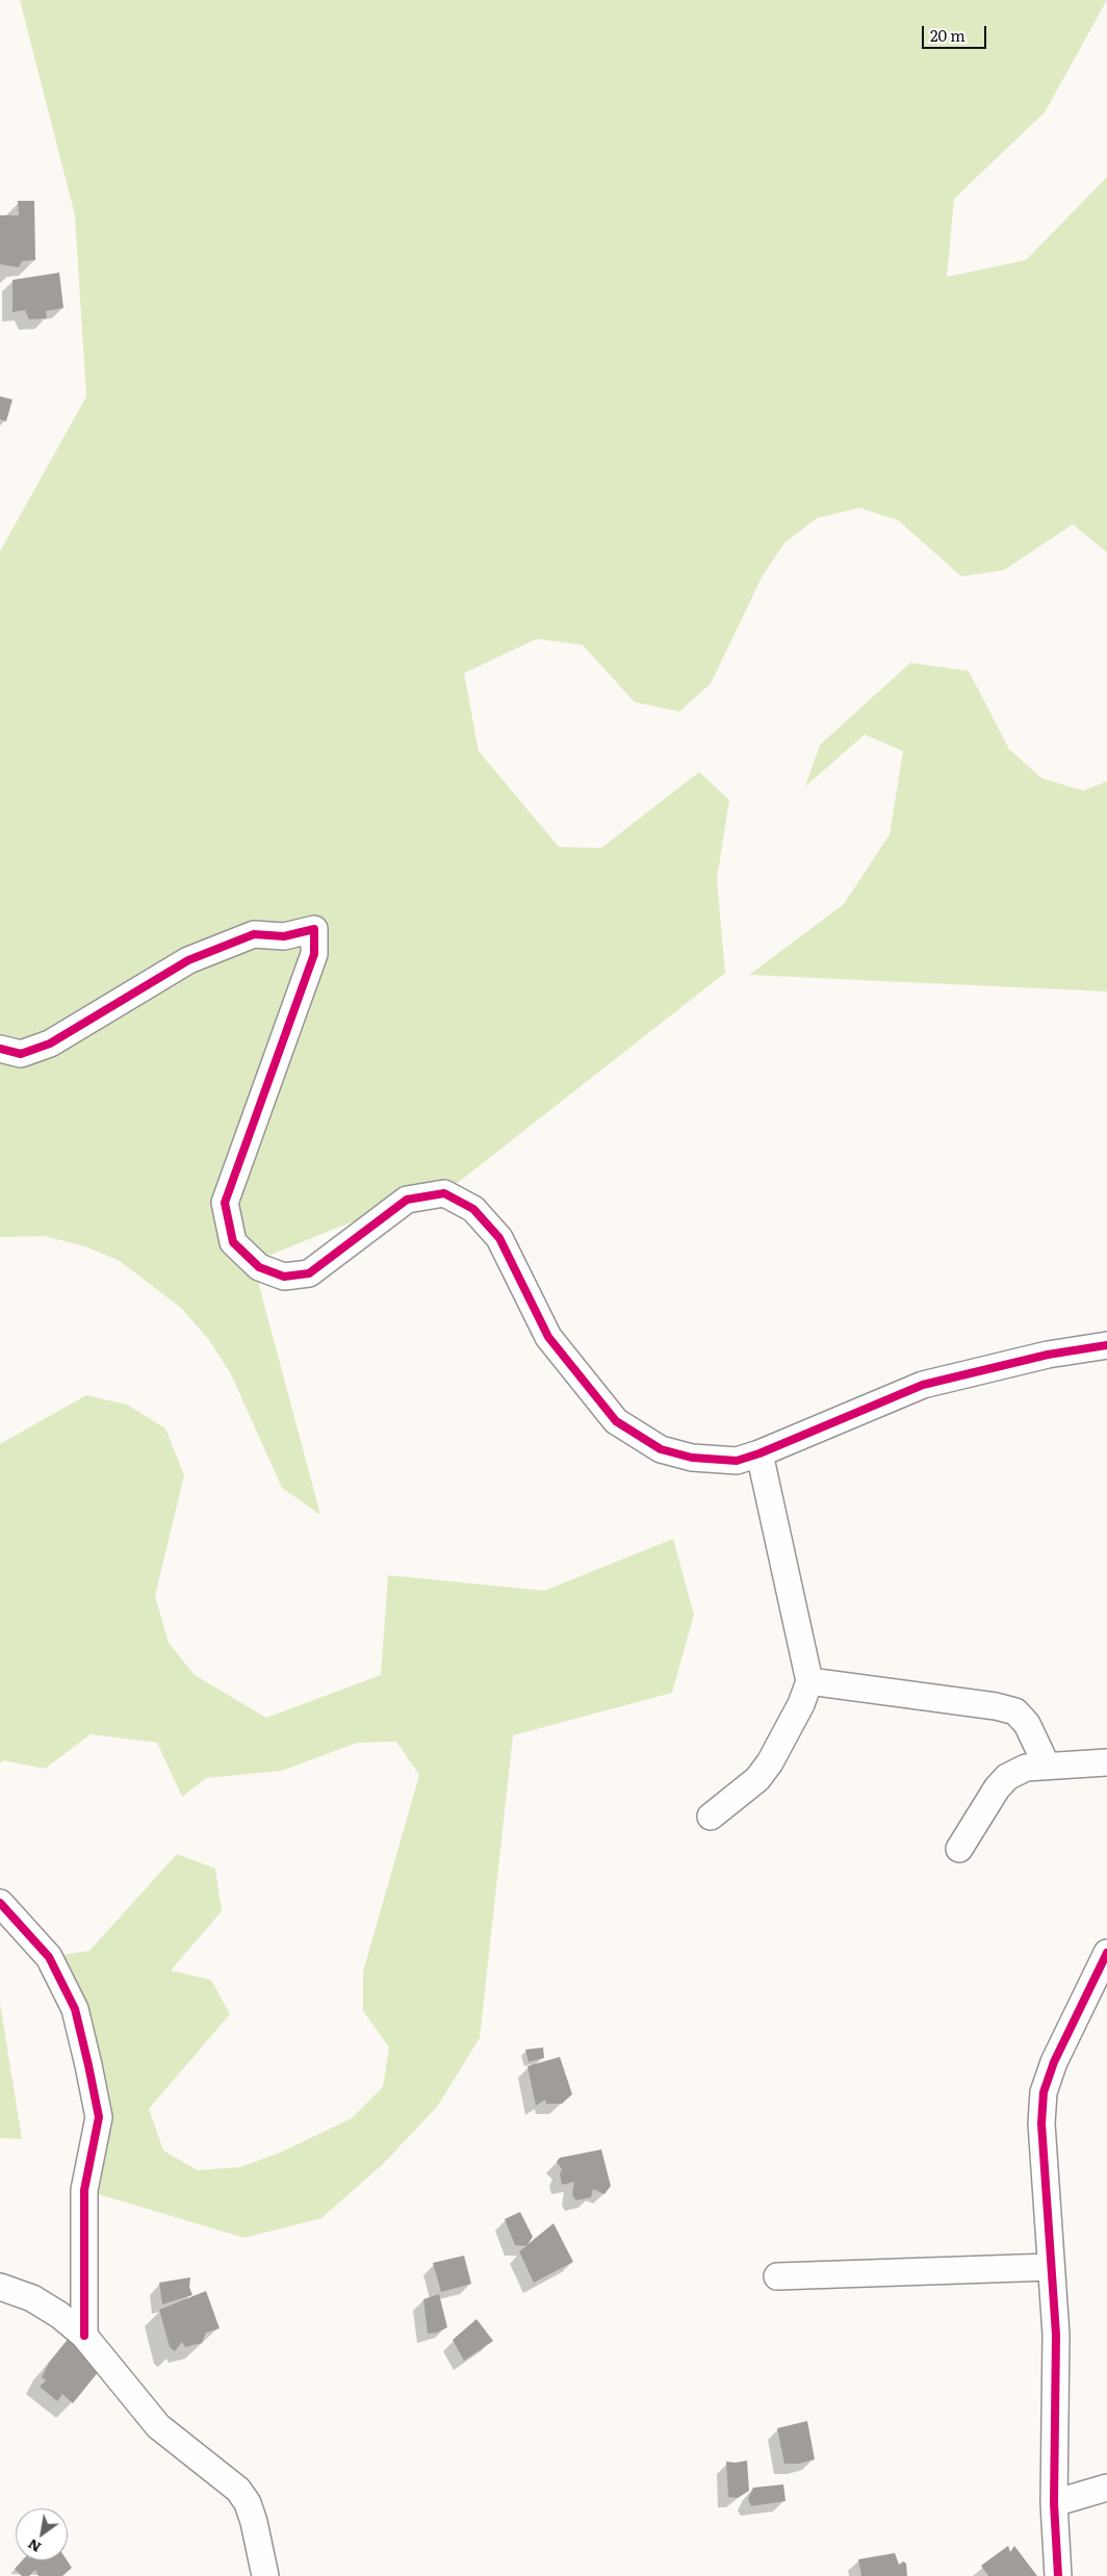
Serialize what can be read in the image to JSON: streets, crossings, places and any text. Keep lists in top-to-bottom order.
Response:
{
  "scale_bar": "20 m",
  "north": "bottom left"
}
